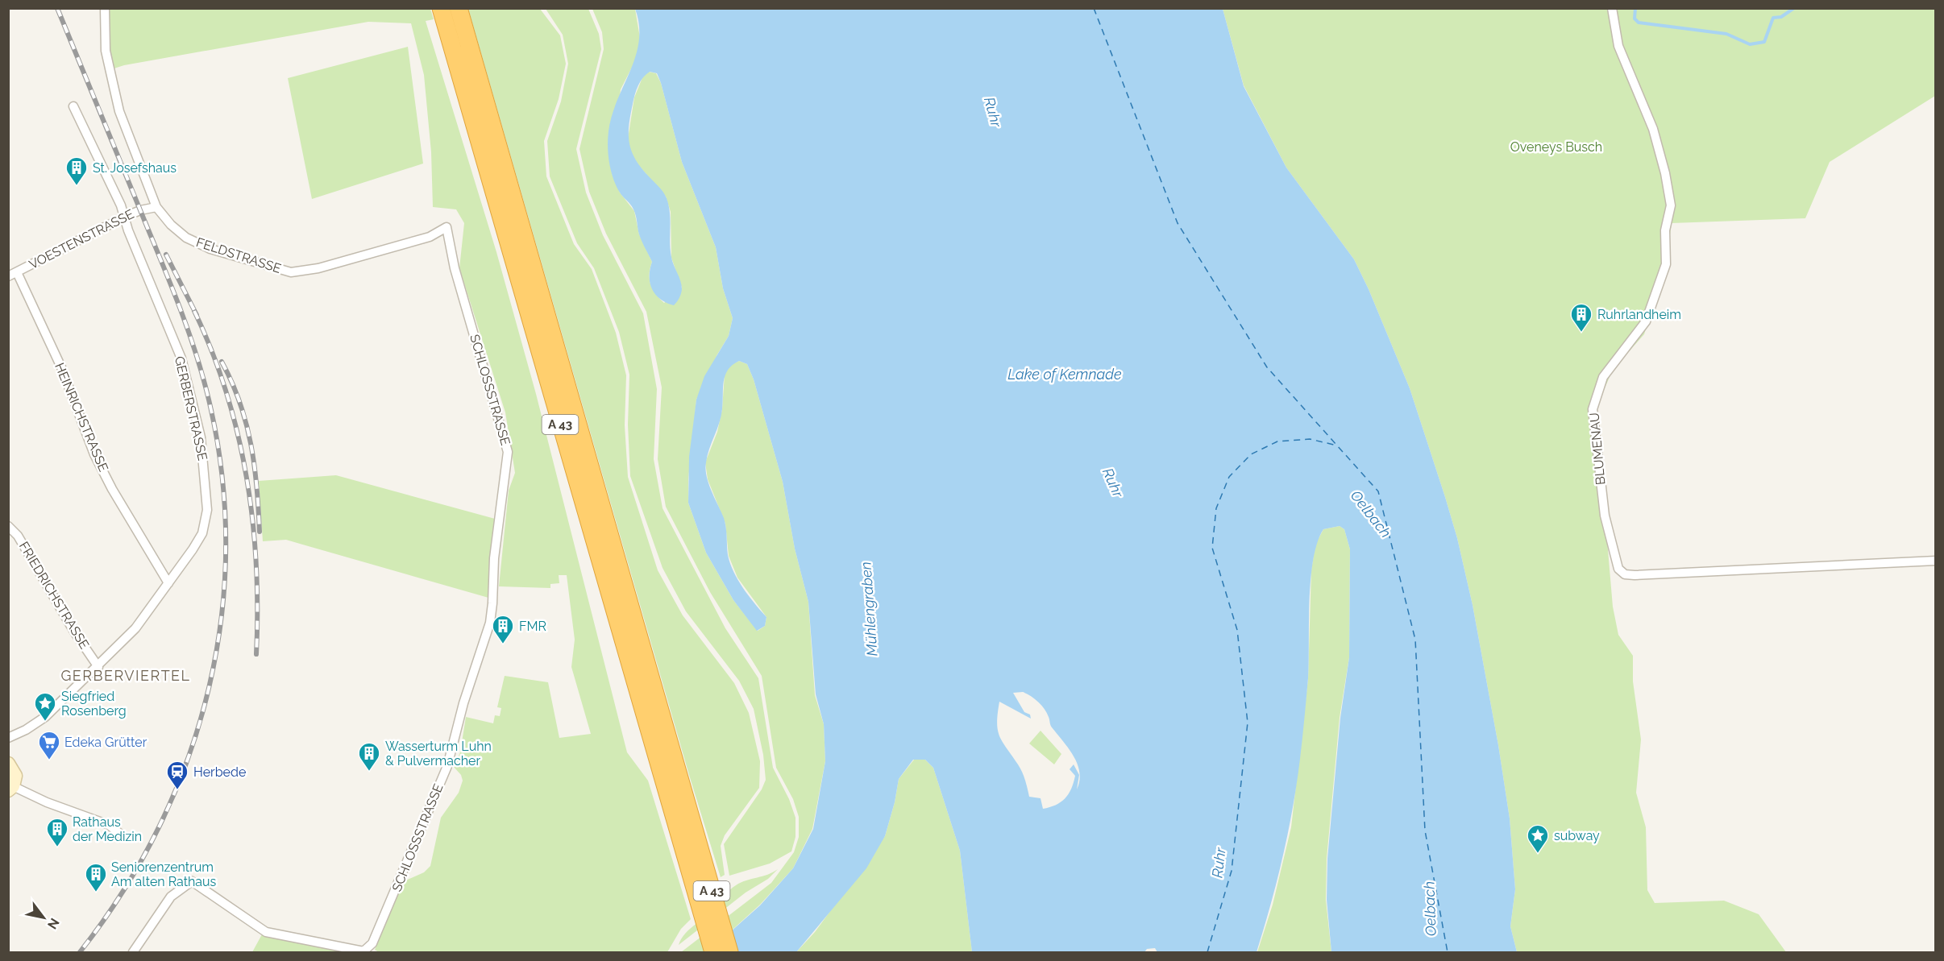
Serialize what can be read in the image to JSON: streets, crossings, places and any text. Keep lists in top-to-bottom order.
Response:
{
  "streets": {
    "highway": ["A 43"],
    "street": [
      "VOESTENSTRASSE",
      "FELDSTRASSE",
      "SCHLOSSSTRASSE",
      "GERBERSTRASSE",
      "HEINRICHSTRASSE",
      "BLUMENAU",
      "FRIEDRICHSTRASSE"
    ]
  },
  "crossings": [
    ["VOESTENSTRASSE", "FELDSTRASSE"],
    ["VOESTENSTRASSE", "GERBERSTRASSE"],
    ["VOESTENSTRASSE", "HEINRICHSTRASSE"],
    ["FELDSTRASSE", "SCHLOSSSTRASSE"],
    ["GERBERSTRASSE", "HEINRICHSTRASSE"],
    ["GERBERSTRASSE", "FRIEDRICHSTRASSE"]
  ],
  "districts": ["GERBERVIERTEL"],
  "water": [
    "Ruhr",
    "Lake of Kemnade",
    "Oelbach",
    "Mühlengraben"
  ],
  "parks": ["Oveneys Busch"],
  "places": {
    "building": [
      "St. Josefshaus",
      "Ruhrlandheim",
      "FMR",
      "Wasserturm Luhn & Pulvermacher",
      "Rathaus der Medizin",
      "Seniorenzentrum Am alten Rathaus"
    ],
    "place": ["Siegfried Rosenberg", "subway"],
    "supermarket": ["Edeka Grütter"],
    "station": ["Herbede"]
  },
  "north": "bottom right"
}
